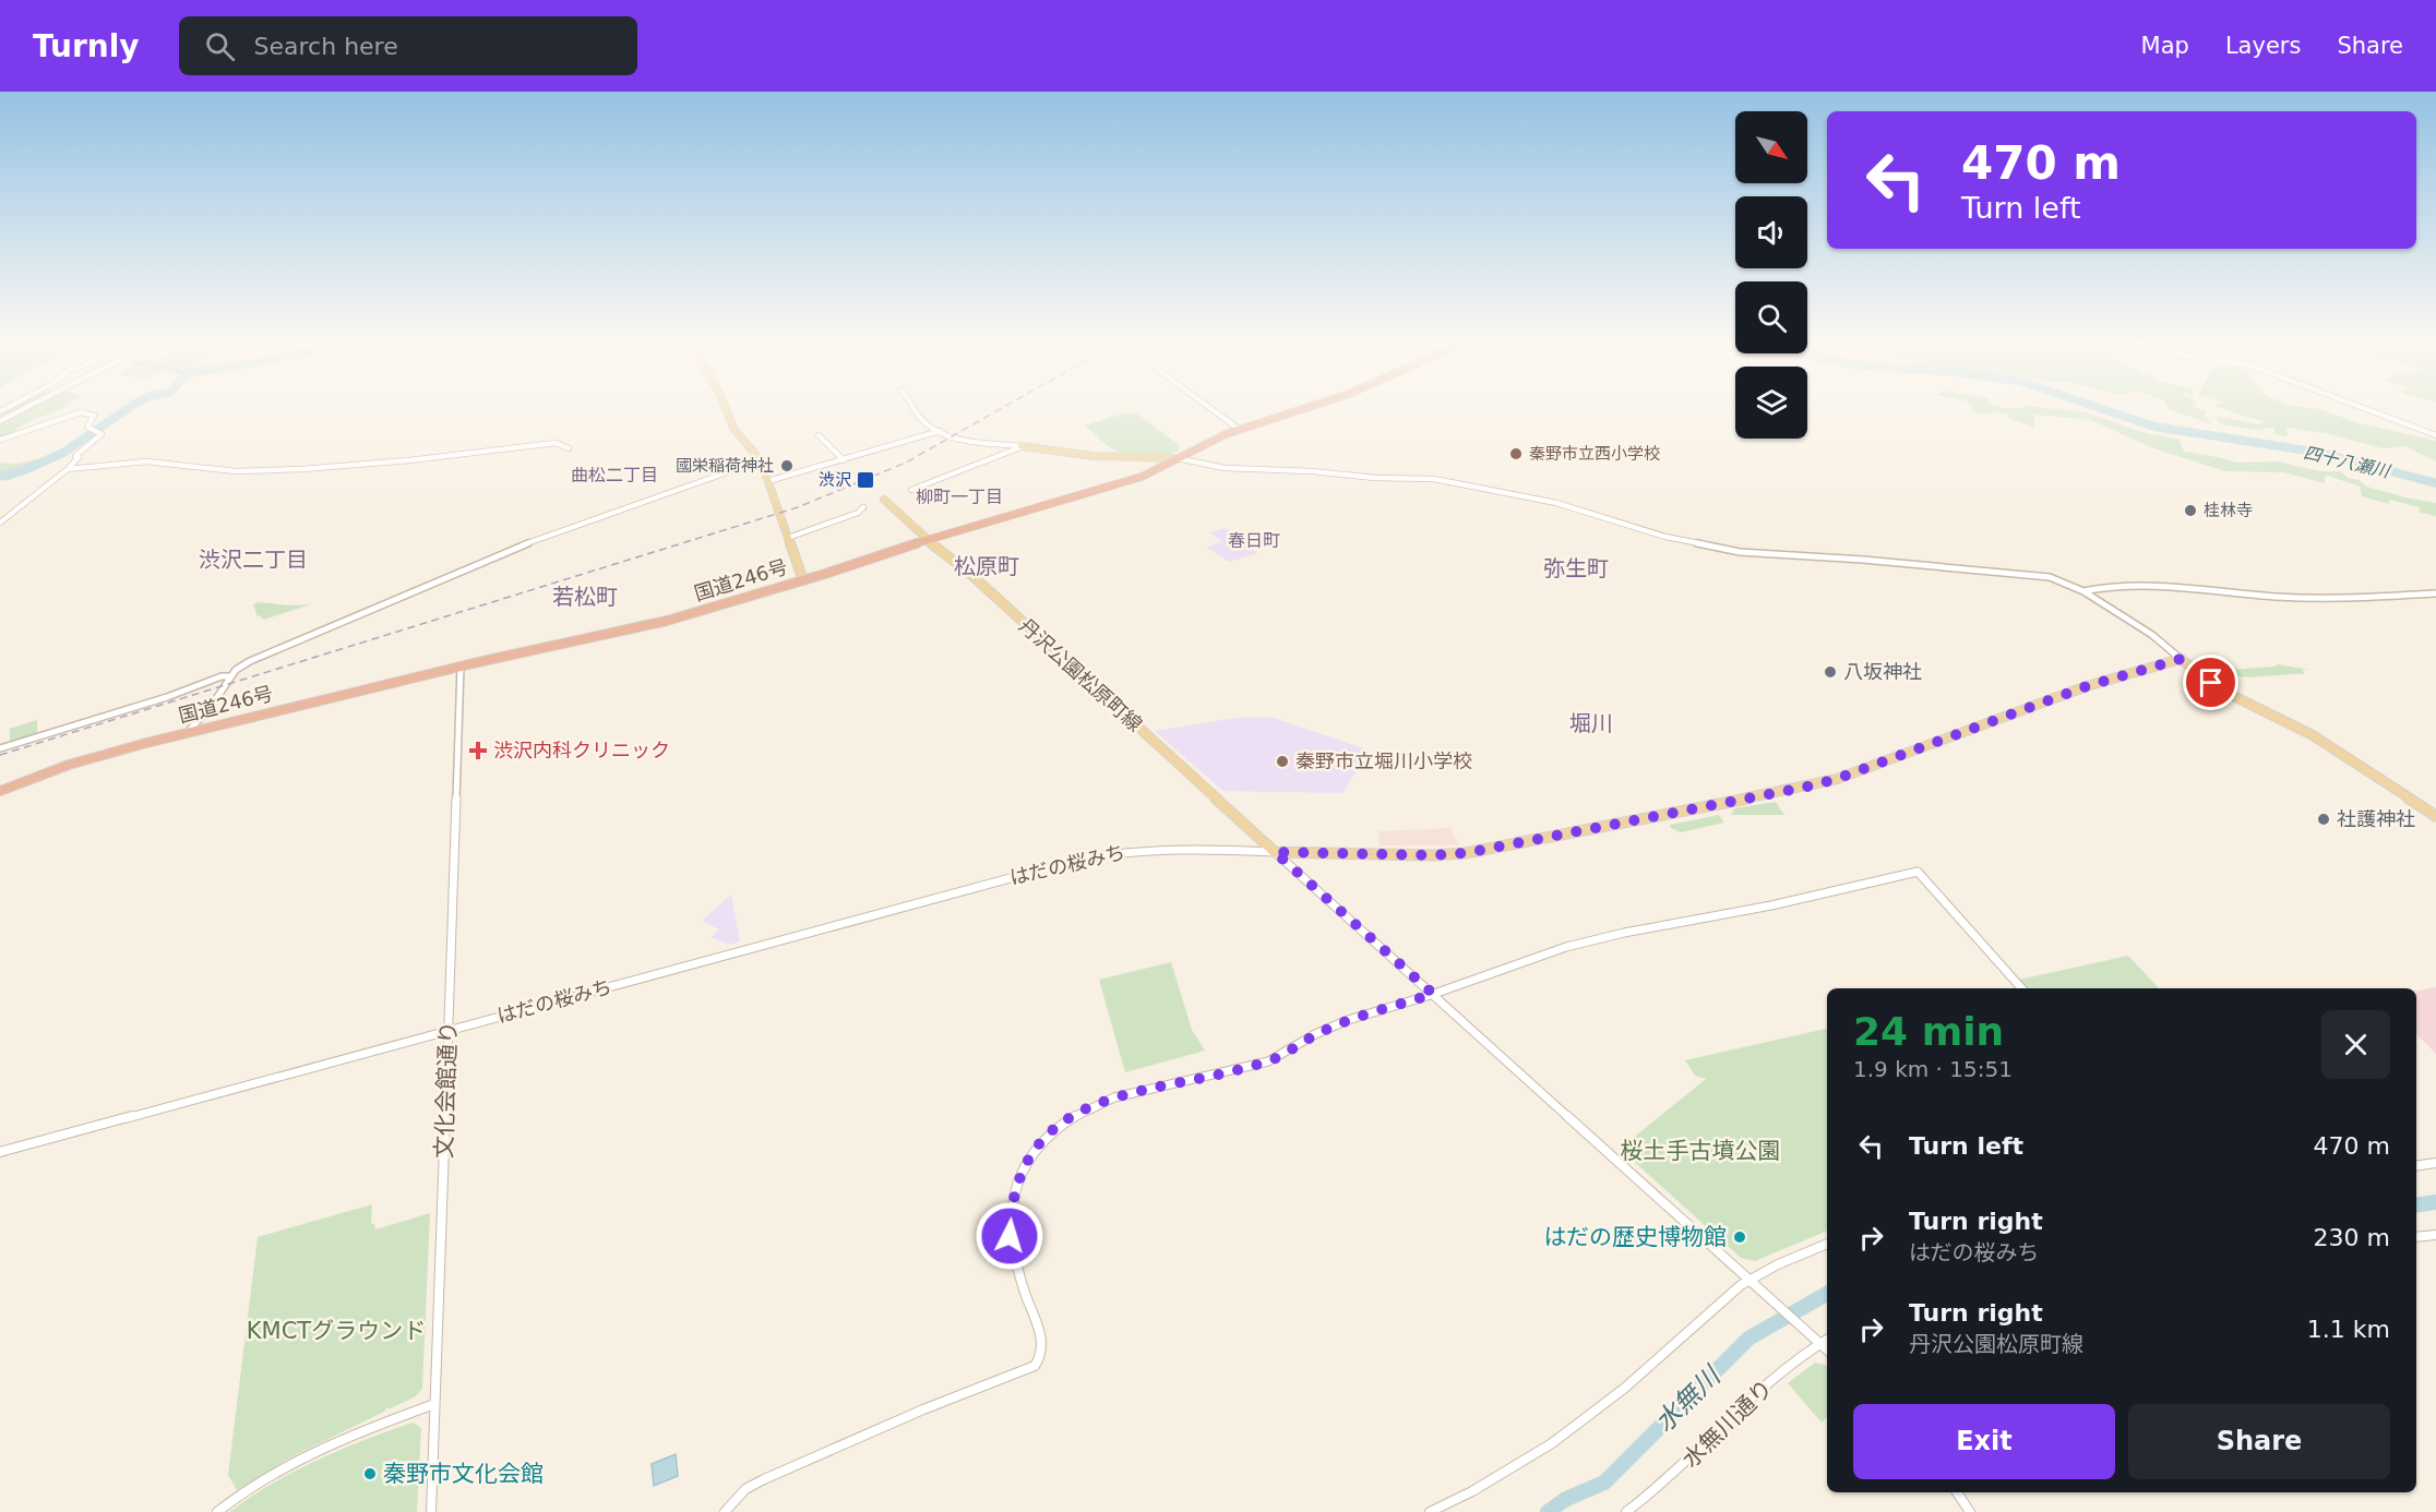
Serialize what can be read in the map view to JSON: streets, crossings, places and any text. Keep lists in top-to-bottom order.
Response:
{
  "streets": {
    "highway": ["国道246号"],
    "main road": ["丹沢公園松原町線", "はだの桜みち"],
    "street": ["文化会館通り", "水無川通り"]
  },
  "crossings": [
    ["国道246号", "丹沢公園松原町線"],
    ["国道246号", "文化会館通り"],
    ["丹沢公園松原町線", "はだの桜みち"],
    ["はだの桜みち", "文化会館通り"]
  ],
  "districts": [
    "曲松二丁目",
    "柳町一丁目",
    "春日町",
    "渋沢二丁目",
    "松原町",
    "弥生町",
    "若松町",
    "堀川"
  ],
  "water": ["四十八瀬川", "水無川"],
  "parks": ["桜土手古墳公園", "KMCTグラウンド"],
  "places": {
    "other": [
      "秦野市立西小学校",
      "國栄稲荷神社",
      "桂林寺",
      "八坂神社",
      "秦野市立堀川小学校",
      "社護神社",
      "はだの歴史博物館",
      "秦野市文化会館"
    ],
    "transit": ["渋沢"],
    "health": ["渋沢内科クリニック"]
  },
  "north": "bottom right",
  "page": {
    "header": "Turnly",
    "search": "Search here",
    "nav": ["Map", "Layers", "Share"],
    "turn": ["470 m", "Turn left"],
    "heading": ["24 min", "1.9 km · 15:51"],
    "list": [
      {
        "name": "Turn left",
        "value": "470 m"
      },
      {
        "name": "Turn right",
        "note": "はだの桜みち",
        "value": "230 m"
      },
      {
        "name": "Turn right",
        "note": "丹沢公園松原町線",
        "value": "1.1 km"
      }
    ],
    "buttons": ["Exit", "Share"]
  }
}
